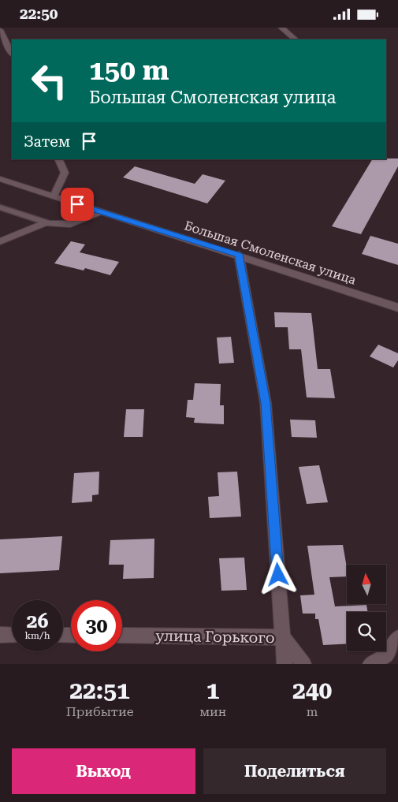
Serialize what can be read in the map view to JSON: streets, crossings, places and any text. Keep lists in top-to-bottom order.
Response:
{
  "streets": {
    "street": ["Большая Смоленская улица", "улица Горького"]
  },
  "north": "top",
  "page": {
    "status": "22:50",
    "turn": ["150 m", "Большая Смоленская улица"],
    "then": "Затем",
    "speed": "26 km/h",
    "limit": "30",
    "eta": [
      "22:51",
      "Прибытие",
      "1",
      "мин",
      "240",
      "m"
    ],
    "buttons": ["Выход", "Поделиться"]
  }
}
